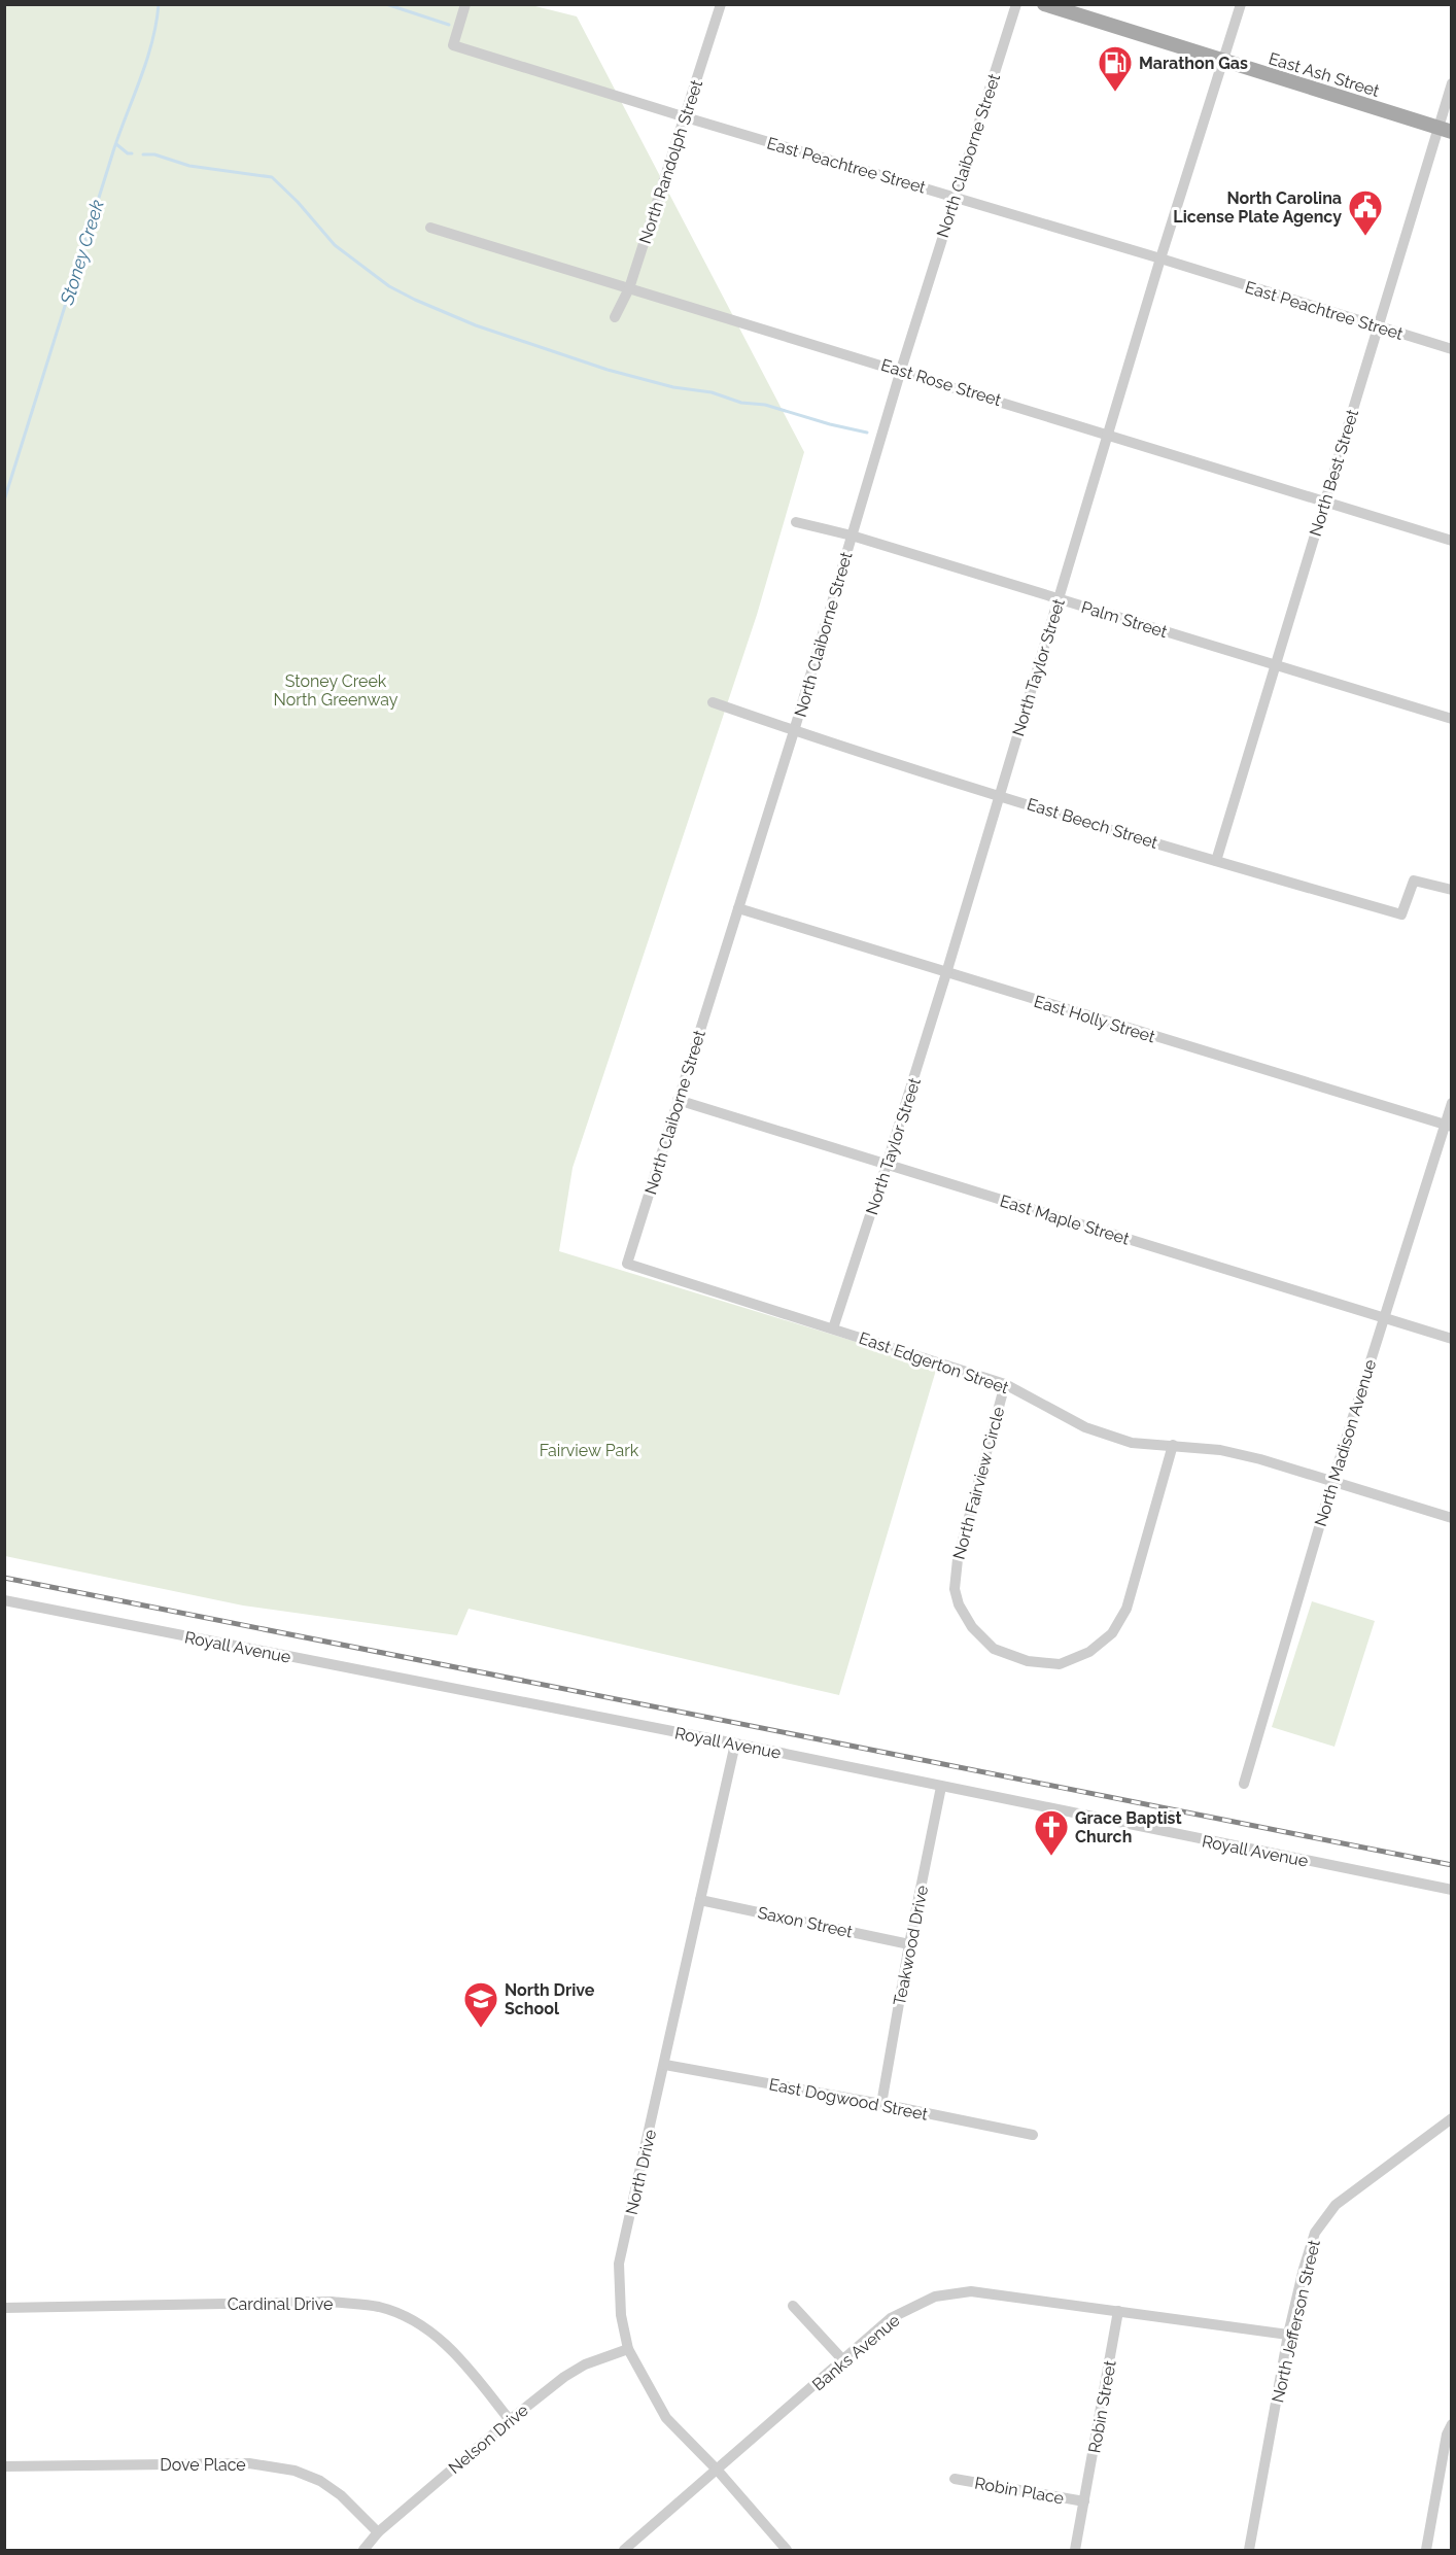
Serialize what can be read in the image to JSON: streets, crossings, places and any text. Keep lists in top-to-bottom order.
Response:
{
  "streets": {
    "main road": ["East Ash Street"],
    "street": [
      "North Claiborne Street",
      "North Randolph Street",
      "East Peachtree Street",
      "East Rose Street",
      "North Best Street",
      "Palm Street",
      "North Taylor Street",
      "East Beech Street",
      "East Holly Street",
      "East Maple Street",
      "East Edgerton Street",
      "North Madison Avenue",
      "North Fairview Circle",
      "Royall Avenue",
      "Saxon Street",
      "Teakwood Drive",
      "East Dogwood Street",
      "North Drive",
      "Cardinal Drive",
      "North Jefferson Street",
      "Banks Avenue",
      "Robin Street",
      "Nelson Drive",
      "Dove Place",
      "Robin Place"
    ]
  },
  "crossings": [
    ["East Ash Street", "North Best Street"],
    ["East Ash Street", "North Taylor Street"],
    ["North Claiborne Street", "East Peachtree Street"],
    ["North Claiborne Street", "East Rose Street"],
    ["North Claiborne Street", "Palm Street"],
    ["North Claiborne Street", "East Beech Street"],
    ["North Claiborne Street", "East Holly Street"],
    ["North Claiborne Street", "East Maple Street"],
    ["North Claiborne Street", "East Edgerton Street"],
    ["North Randolph Street", "East Peachtree Street"],
    ["North Randolph Street", "East Rose Street"],
    ["East Peachtree Street", "North Best Street"],
    ["East Peachtree Street", "North Taylor Street"],
    ["East Rose Street", "North Best Street"],
    ["East Rose Street", "North Taylor Street"],
    ["North Best Street", "Palm Street"],
    ["North Best Street", "East Beech Street"],
    ["Palm Street", "North Taylor Street"],
    ["North Taylor Street", "East Beech Street"],
    ["North Taylor Street", "East Holly Street"],
    ["North Taylor Street", "East Maple Street"],
    ["North Taylor Street", "East Edgerton Street"],
    ["East Holly Street", "North Madison Avenue"],
    ["East Maple Street", "North Madison Avenue"],
    ["East Edgerton Street", "North Madison Avenue"],
    ["East Edgerton Street", "North Fairview Circle"],
    ["Royall Avenue", "Teakwood Drive"],
    ["Royall Avenue", "North Drive"],
    ["Saxon Street", "Teakwood Drive"],
    ["Saxon Street", "North Drive"],
    ["Teakwood Drive", "East Dogwood Street"],
    ["East Dogwood Street", "North Drive"],
    ["North Drive", "Banks Avenue"],
    ["North Drive", "Nelson Drive"],
    ["Cardinal Drive", "Nelson Drive"],
    ["North Jefferson Street", "Banks Avenue"],
    ["Banks Avenue", "Robin Street"],
    ["Robin Street", "Robin Place"],
    ["Nelson Drive", "Dove Place"]
  ],
  "water": ["Stoney Creek"],
  "parks": ["Stoney Creek North Greenway", "Fairview Park"],
  "places": {
    "fuel station": ["Marathon Gas"],
    "public building": ["North Carolina License Plate Agency"],
    "church": ["Grace Baptist Church"],
    "school or university": ["North Drive School"]
  }
}
